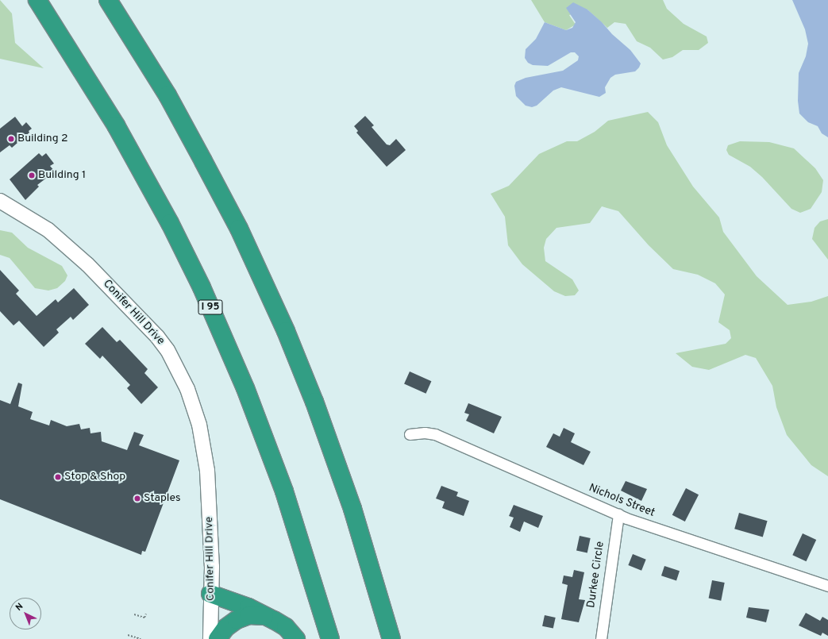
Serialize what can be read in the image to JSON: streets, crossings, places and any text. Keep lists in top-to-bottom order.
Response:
{
  "streets": {
    "highway": ["I 95"],
    "street": ["Conifer Hill Drive", "Nichols Street", "Durkee Circle"]
  },
  "crossings": [
    ["Nichols Street", "Durkee Circle"]
  ],
  "places": [
    "Building 2",
    "Building 1",
    "Stop & Shop",
    "Staples"
  ],
  "north": "top left"
}
